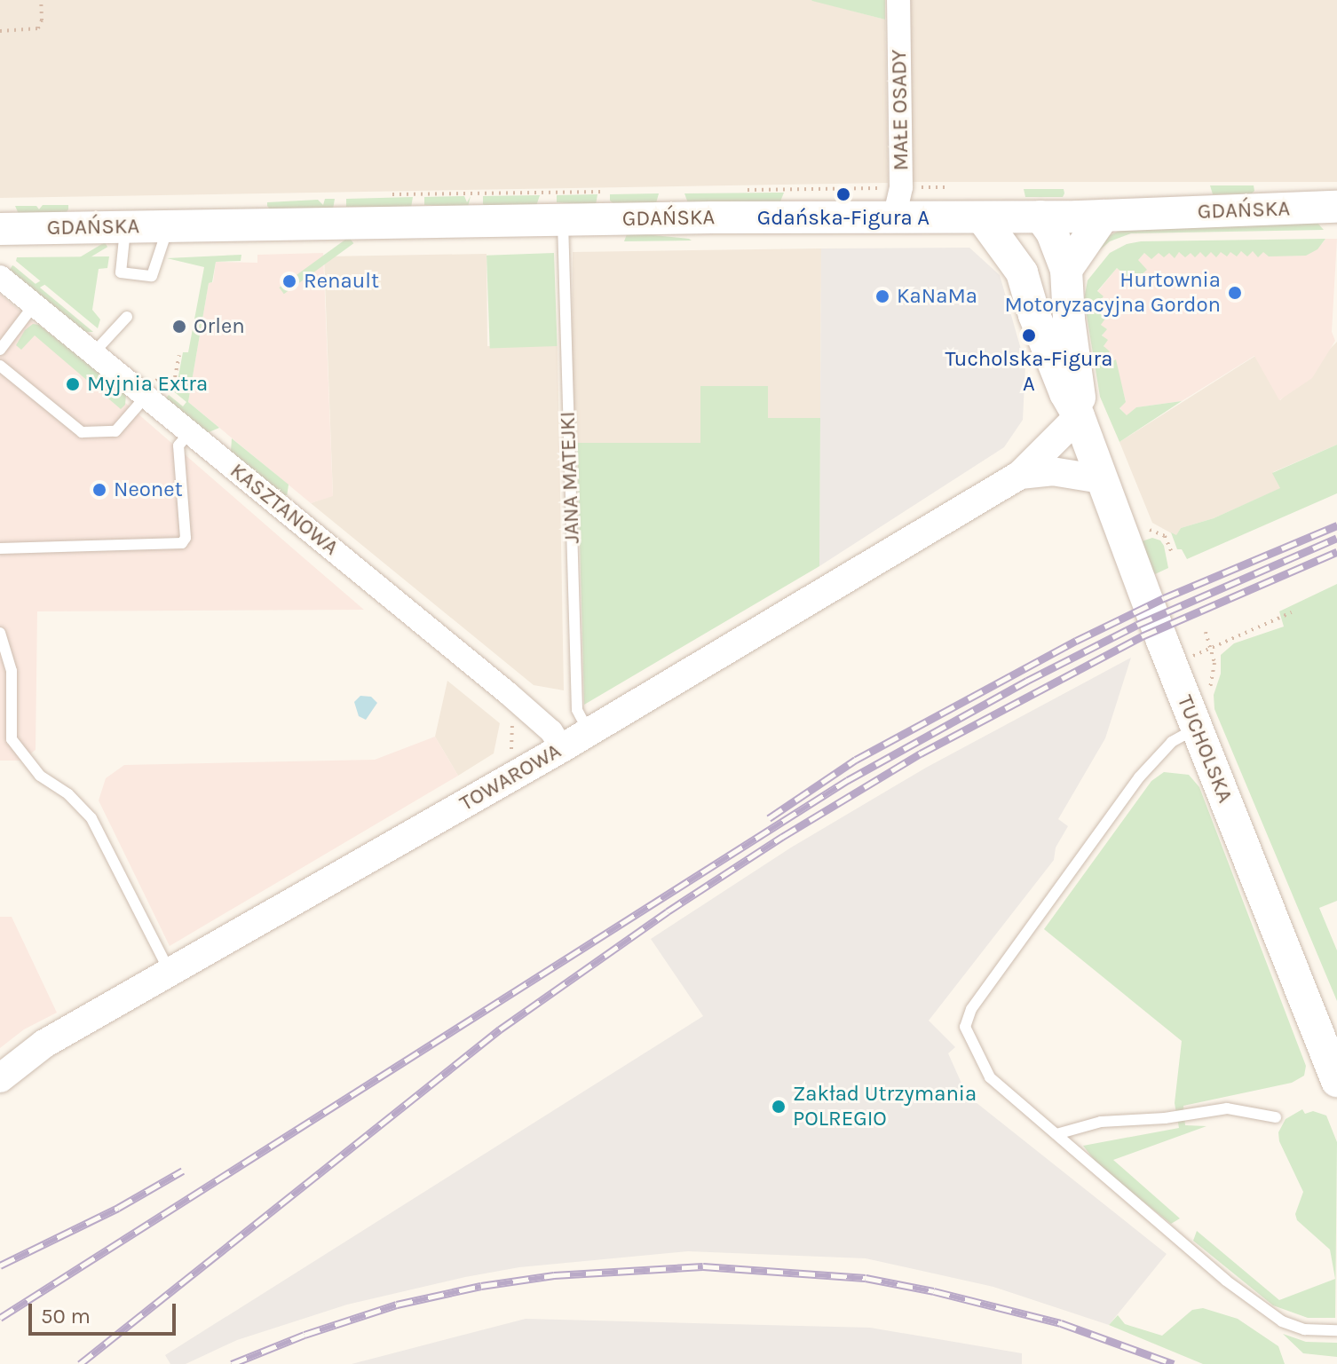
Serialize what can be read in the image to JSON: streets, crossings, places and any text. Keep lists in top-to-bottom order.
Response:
{
  "streets": {
    "main road": ["GDAŃSKA", "TUCHOLSKA"],
    "street": ["MAŁE OSADY", "KASZTANOWA", "TOWAROWA"],
    "lane": ["JANA MATEJKI"]
  },
  "crossings": [
    ["MAŁE OSADY", "GDAŃSKA"],
    ["GDAŃSKA", "JANA MATEJKI"],
    ["GDAŃSKA", "TUCHOLSKA"],
    ["JANA MATEJKI", "TOWAROWA"],
    ["KASZTANOWA", "TOWAROWA"],
    ["TUCHOLSKA", "TOWAROWA"]
  ],
  "places": [
    "Gdańska-Figura A",
    "Renault",
    "Hurtownia Motoryzacyjna Gordon",
    "KaNaMa",
    "Orlen",
    "Tucholska-Figura A",
    "Myjnia Extra",
    "Neonet",
    "Zakład Utrzymania POLREGIO"
  ],
  "scale_bar": "50 m"
}
